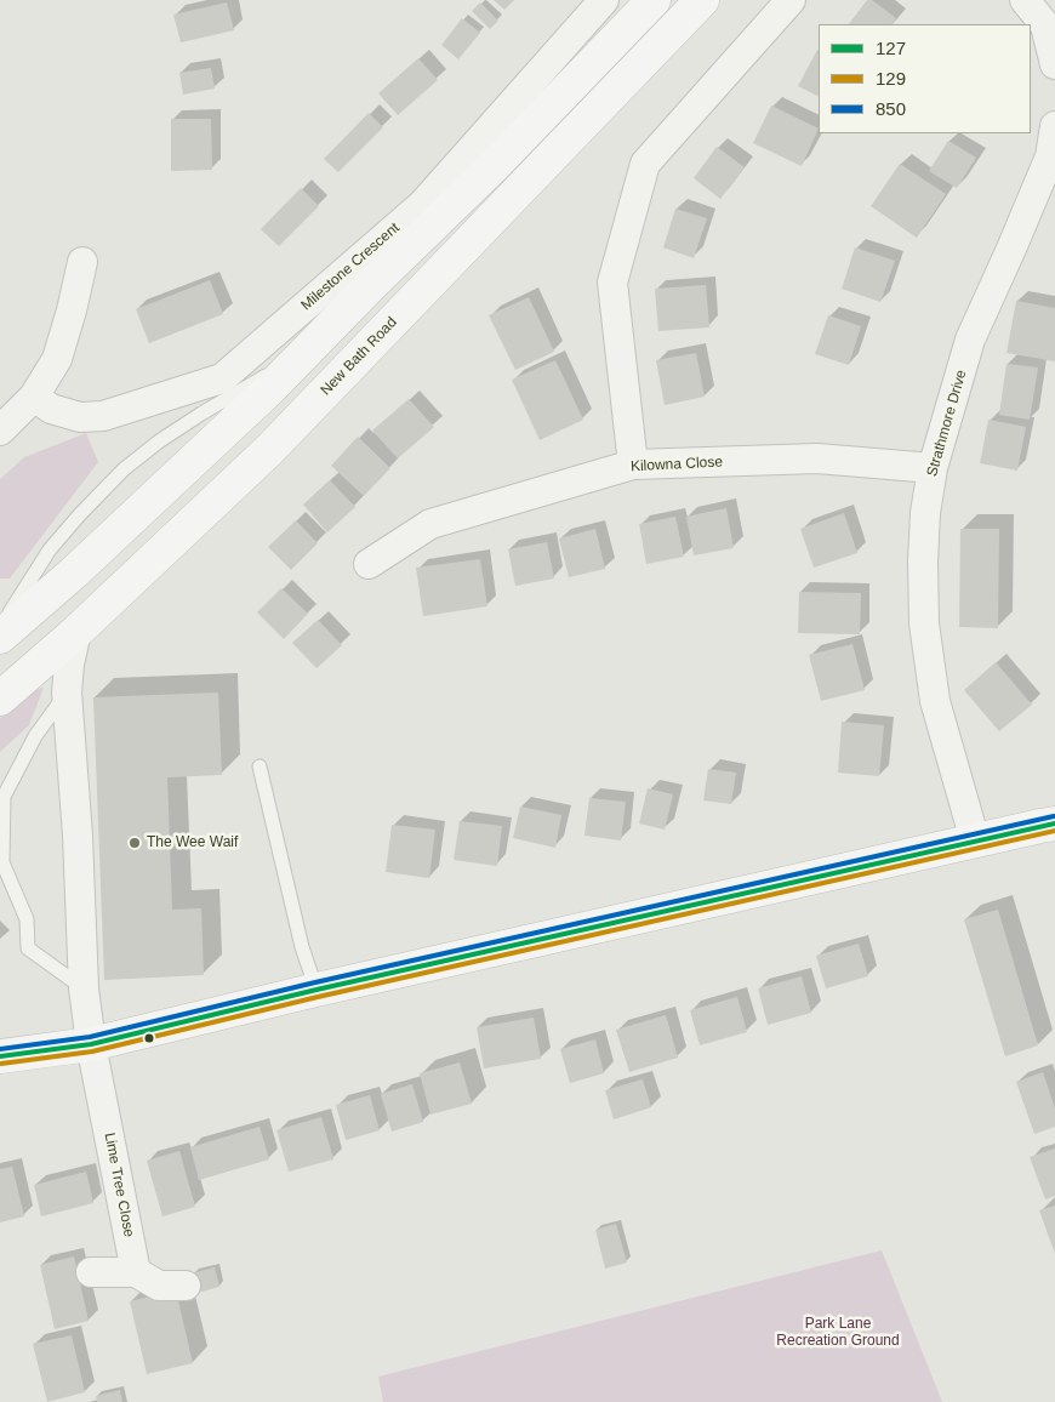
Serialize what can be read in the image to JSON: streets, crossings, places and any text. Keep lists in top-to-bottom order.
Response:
{
  "streets": {
    "main road": ["New Bath Road"],
    "street": [
      "Milestone Crescent",
      "Strathmore Drive",
      "Kilowna Close",
      "Lime Tree Close"
    ]
  },
  "crossings": [
    ["New Bath Road", "Lime Tree Close"],
    ["Strathmore Drive", "Kilowna Close"]
  ],
  "parks": ["Park Lane Recreation Ground"],
  "places": ["The Wee Waif"],
  "lines": ["transit line 850", "transit line 127", "transit line 129"],
  "legend": ["127", "129", "850"]
}
